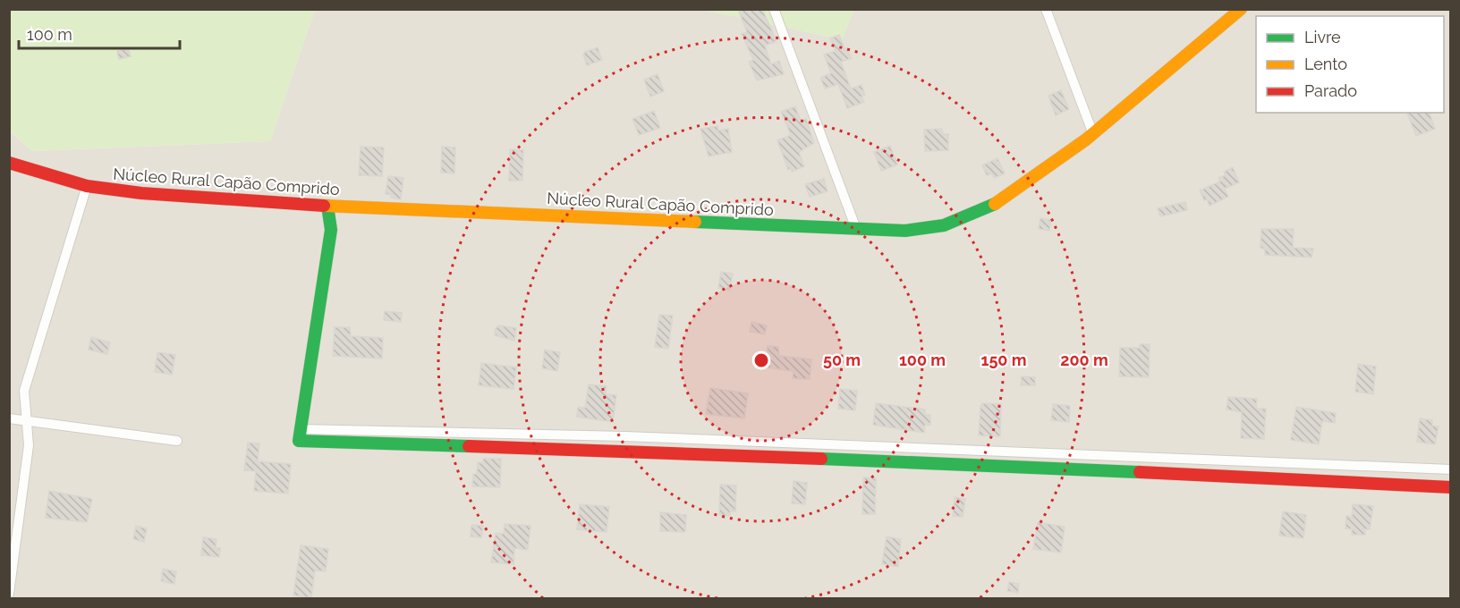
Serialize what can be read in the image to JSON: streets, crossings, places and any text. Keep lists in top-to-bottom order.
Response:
{
  "streets": {
    "street": ["Núcleo Rural Capão Comprido"]
  },
  "legend": ["Livre", "Lento", "Parado"],
  "scale_bar": "100 m",
  "rings": [
    "50 m",
    "100 m",
    "150 m",
    "200 m"
  ]
}
